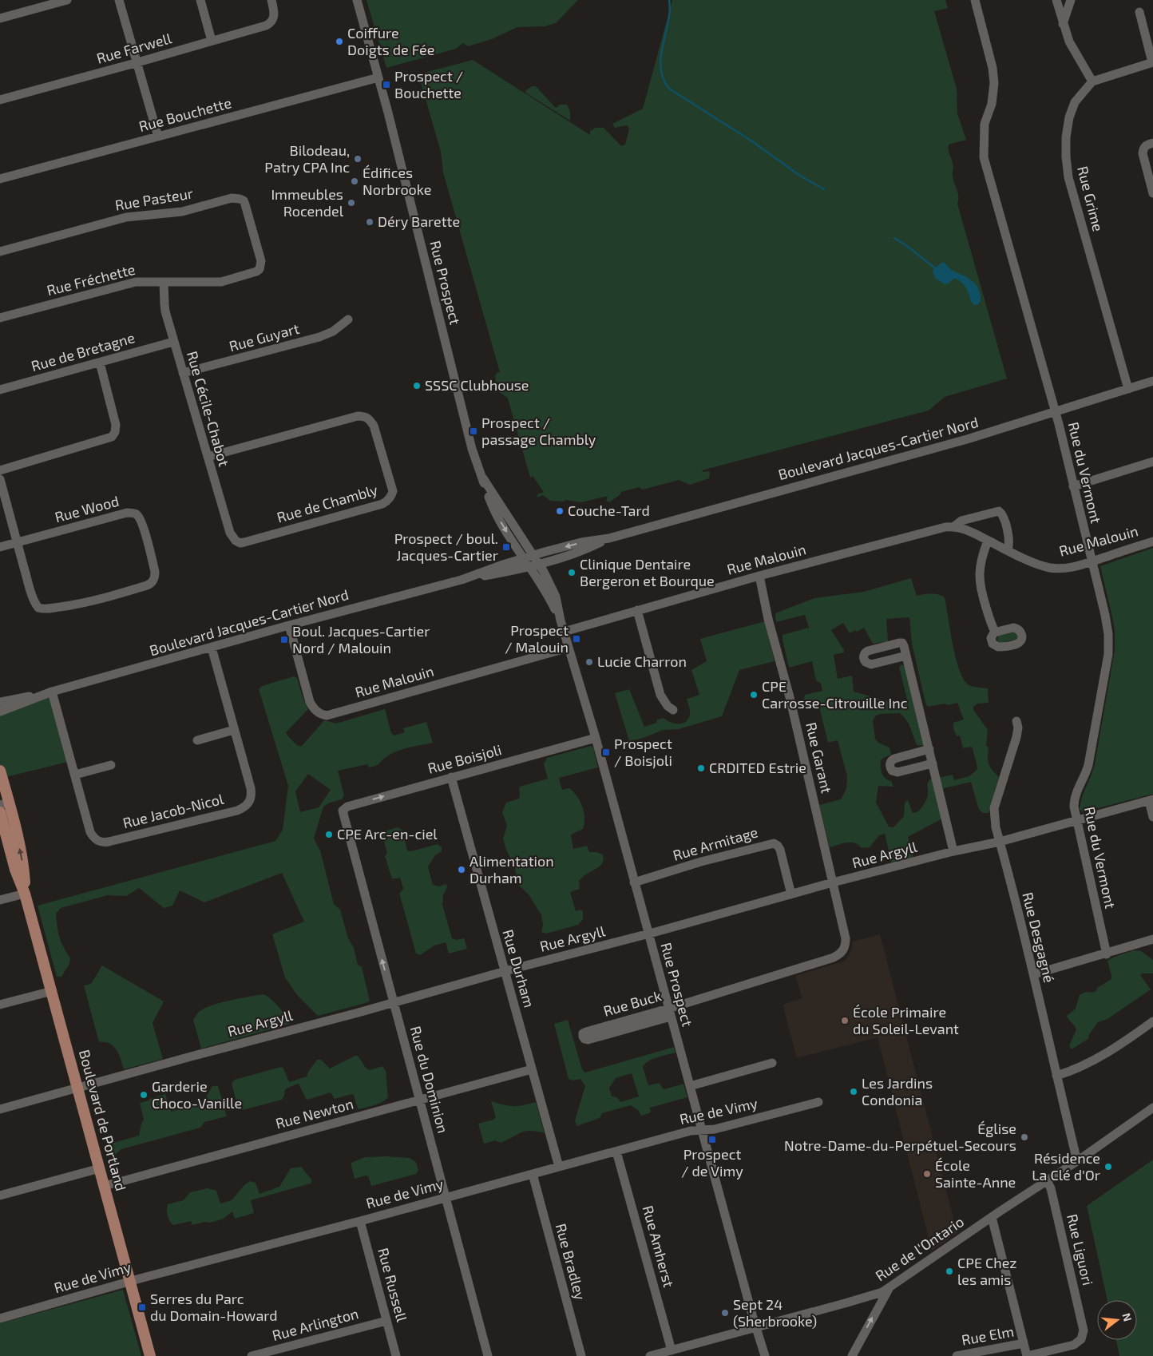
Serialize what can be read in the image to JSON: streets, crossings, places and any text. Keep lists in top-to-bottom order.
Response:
{
  "streets": {
    "main road": ["Boulevard de Portland"],
    "street": [
      "Rue Farwell",
      "Rue Bouchette",
      "Rue Grime",
      "Rue Pasteur",
      "Rue Fréchette",
      "Rue Prospect",
      "Rue Guyart",
      "Rue de Bretagne",
      "Rue Cécile-Chabot",
      "Boulevard Jacques-Cartier Nord",
      "Rue du Vermont",
      "Rue de Chambly",
      "Rue Wood",
      "Rue Malouin",
      "Rue Garant",
      "Rue Boisjoli",
      "Rue Jacob-Nicol",
      "Rue Armitage",
      "Rue Argyll",
      "Rue Desgagné",
      "Rue Durham",
      "Rue Buck",
      "Rue du Dominion",
      "Rue de Vimy",
      "Rue Newton",
      "Rue Amherst",
      "Rue de l'Ontario",
      "Rue Liguori",
      "Rue Bradley",
      "Rue Russell",
      "Rue Arlington",
      "Rue Elm"
    ]
  },
  "crossings": [
    ["Rue Bouchette", "Rue Prospect"],
    ["Rue Grime", "Boulevard Jacques-Cartier Nord"],
    ["Rue Pasteur", "Rue Fréchette"],
    ["Rue Fréchette", "Rue Cécile-Chabot"],
    ["Rue Prospect", "Boulevard Jacques-Cartier Nord"],
    ["Rue Prospect", "Rue Malouin"],
    ["Rue Prospect", "Rue Boisjoli"],
    ["Rue Prospect", "Rue Armitage"],
    ["Rue Prospect", "Rue Argyll"],
    ["Rue Prospect", "Rue Buck"],
    ["Rue Prospect", "Rue de Vimy"],
    ["Rue Prospect", "Rue de l'Ontario"],
    ["Rue Guyart", "Rue Cécile-Chabot"],
    ["Rue de Bretagne", "Rue Cécile-Chabot"],
    ["Rue Cécile-Chabot", "Rue de Chambly"],
    ["Boulevard Jacques-Cartier Nord", "Rue du Vermont"],
    ["Boulevard Jacques-Cartier Nord", "Rue Malouin"],
    ["Boulevard Jacques-Cartier Nord", "Rue Jacob-Nicol"],
    ["Rue du Vermont", "Rue Malouin"],
    ["Rue du Vermont", "Rue Argyll"],
    ["Rue Malouin", "Rue Garant"],
    ["Rue Garant", "Rue Argyll"],
    ["Rue Garant", "Rue Buck"],
    ["Rue Boisjoli", "Rue Durham"],
    ["Rue Boisjoli", "Rue du Dominion"],
    ["Rue Armitage", "Rue Argyll"],
    ["Rue Argyll", "Rue Desgagné"],
    ["Rue Argyll", "Rue Durham"],
    ["Rue Argyll", "Rue du Dominion"],
    ["Rue Argyll", "Boulevard de Portland"],
    ["Rue Desgagné", "Rue de l'Ontario"],
    ["Rue Durham", "Rue de Vimy"],
    ["Rue Durham", "Rue Newton"],
    ["Rue du Dominion", "Rue de Vimy"],
    ["Rue du Dominion", "Rue Newton"],
    ["Rue de Vimy", "Boulevard de Portland"],
    ["Rue de Vimy", "Rue Amherst"],
    ["Rue de Vimy", "Rue Bradley"],
    ["Rue de Vimy", "Rue Russell"],
    ["Rue Newton", "Boulevard de Portland"],
    ["Rue Amherst", "Rue de l'Ontario"],
    ["Rue de l'Ontario", "Rue Liguori"],
    ["Rue Russell", "Rue Arlington"]
  ],
  "one_way": ["Rue Boisjoli", "Rue du Dominion"],
  "places": {
    "other": [
      "Coiffure Doigts de Fée",
      "Bilodeau, Patry CPA Inc",
      "Édifices Norbrooke",
      "Immeubles Rocendel",
      "Déry Barette",
      "SSSC Clubhouse",
      "Couche-Tard",
      "Clinique Dentaire Bergeron et Bourque",
      "Lucie Charron",
      "CPE Carrosse-Citrouille Inc",
      "CRDITED Estrie",
      "CPE Arc-en-ciel",
      "Alimentation Durham",
      "École Primaire du Soleil-Levant",
      "Les Jardins Condonia",
      "Garderie Choco-Vanille",
      "Église Notre-Dame-du-Perpétuel-Secours",
      "Résidence La Clé d'Or",
      "École Sainte-Anne",
      "CPE Chez les amis",
      "Sept 24 (Sherbrooke)"
    ],
    "transit": [
      "Prospect / Bouchette",
      "Prospect / passage Chambly",
      "Prospect / boul. Jacques-Cartier",
      "Prospect / Malouin",
      "Boul. Jacques-Cartier Nord / Malouin",
      "Prospect / Boisjoli",
      "Prospect / de Vimy",
      "Serres du Parc du Domain-Howard"
    ]
  },
  "north": "right"
}
